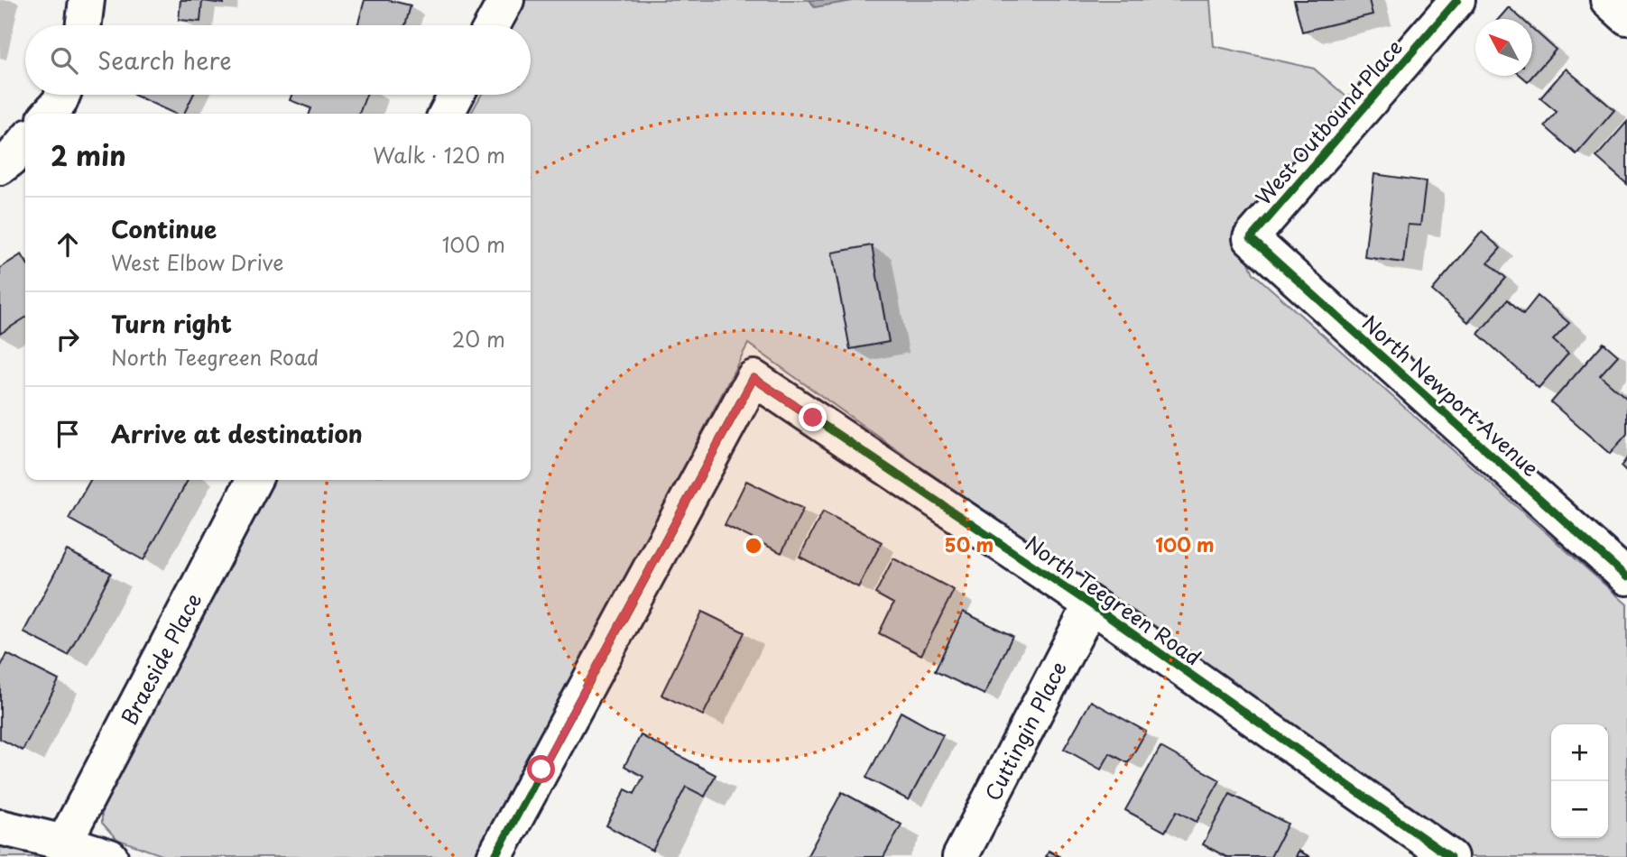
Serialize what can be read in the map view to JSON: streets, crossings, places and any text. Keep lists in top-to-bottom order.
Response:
{
  "streets": {
    "street": [
      "West Outbound Place",
      "North Newport Avenue",
      "North Teegreen Road",
      "Braeside Place",
      "Cuttingin Place"
    ]
  },
  "crossings": [
    ["West Outbound Place", "North Newport Avenue"],
    ["North Teegreen Road", "Cuttingin Place"]
  ],
  "north": "top left",
  "page": {
    "search": "Search here",
    "heading": ["2 min", "Walk · 120 m"],
    "list": [
      ["Continue", "West Elbow Drive", "100 m"],
      ["Turn right", "North Teegreen Road", "20 m"],
      "Arrive at destination"
    ],
    "map_buttons": ["+", "−"]
  },
  "rings": ["50 m", "100 m"]
}
